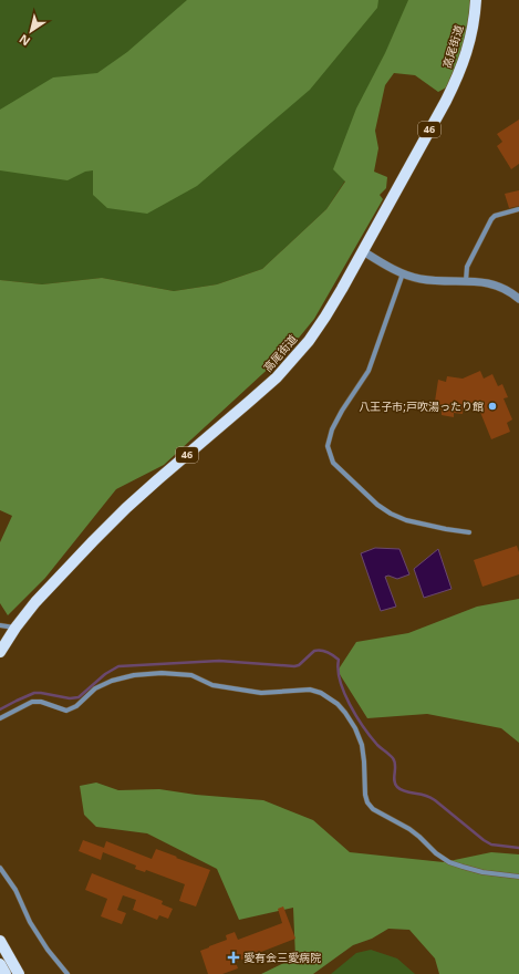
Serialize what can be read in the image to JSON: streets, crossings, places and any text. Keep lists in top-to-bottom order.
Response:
{
  "streets": {
    "main road": ["高尾街道", "46"]
  },
  "places": {
    "other": ["八王子市;戸吹湯ったり館"],
    "health": ["愛有会三愛病院"]
  },
  "north": "bottom left"
}
